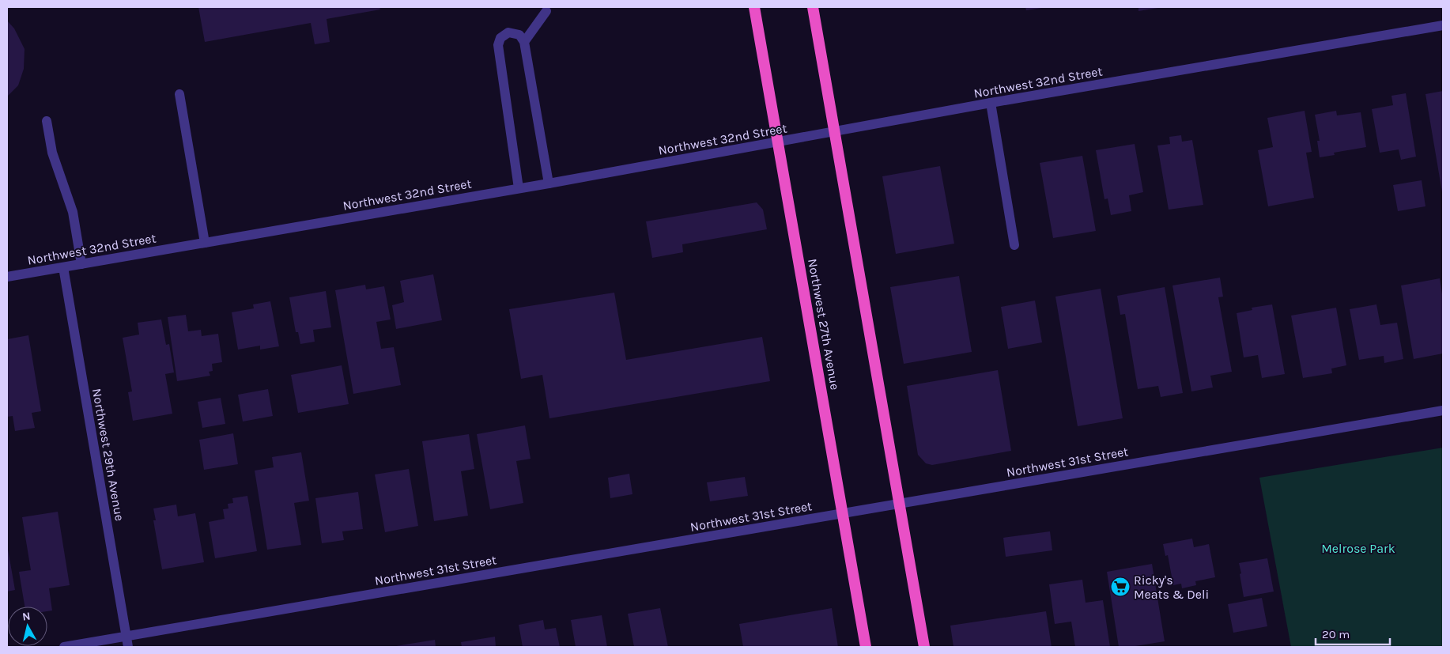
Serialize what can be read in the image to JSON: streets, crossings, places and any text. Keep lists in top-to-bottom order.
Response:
{
  "streets": {
    "highway": ["Northwest 27th Avenue"],
    "street": ["Northwest 32nd Street", "Northwest 29th Avenue", "Northwest 31st Street"]
  },
  "crossings": [
    ["Northwest 32nd Street", "Northwest 27th Avenue"],
    ["Northwest 32nd Street", "Northwest 29th Avenue"],
    ["Northwest 27th Avenue", "Northwest 31st Street"],
    ["Northwest 29th Avenue", "Northwest 31st Street"]
  ],
  "parks": ["Melrose Park"],
  "places": {
    "supermarket": ["Ricky's Meats & Deli"]
  },
  "scale_bar": "20 m",
  "north": "top"
}
